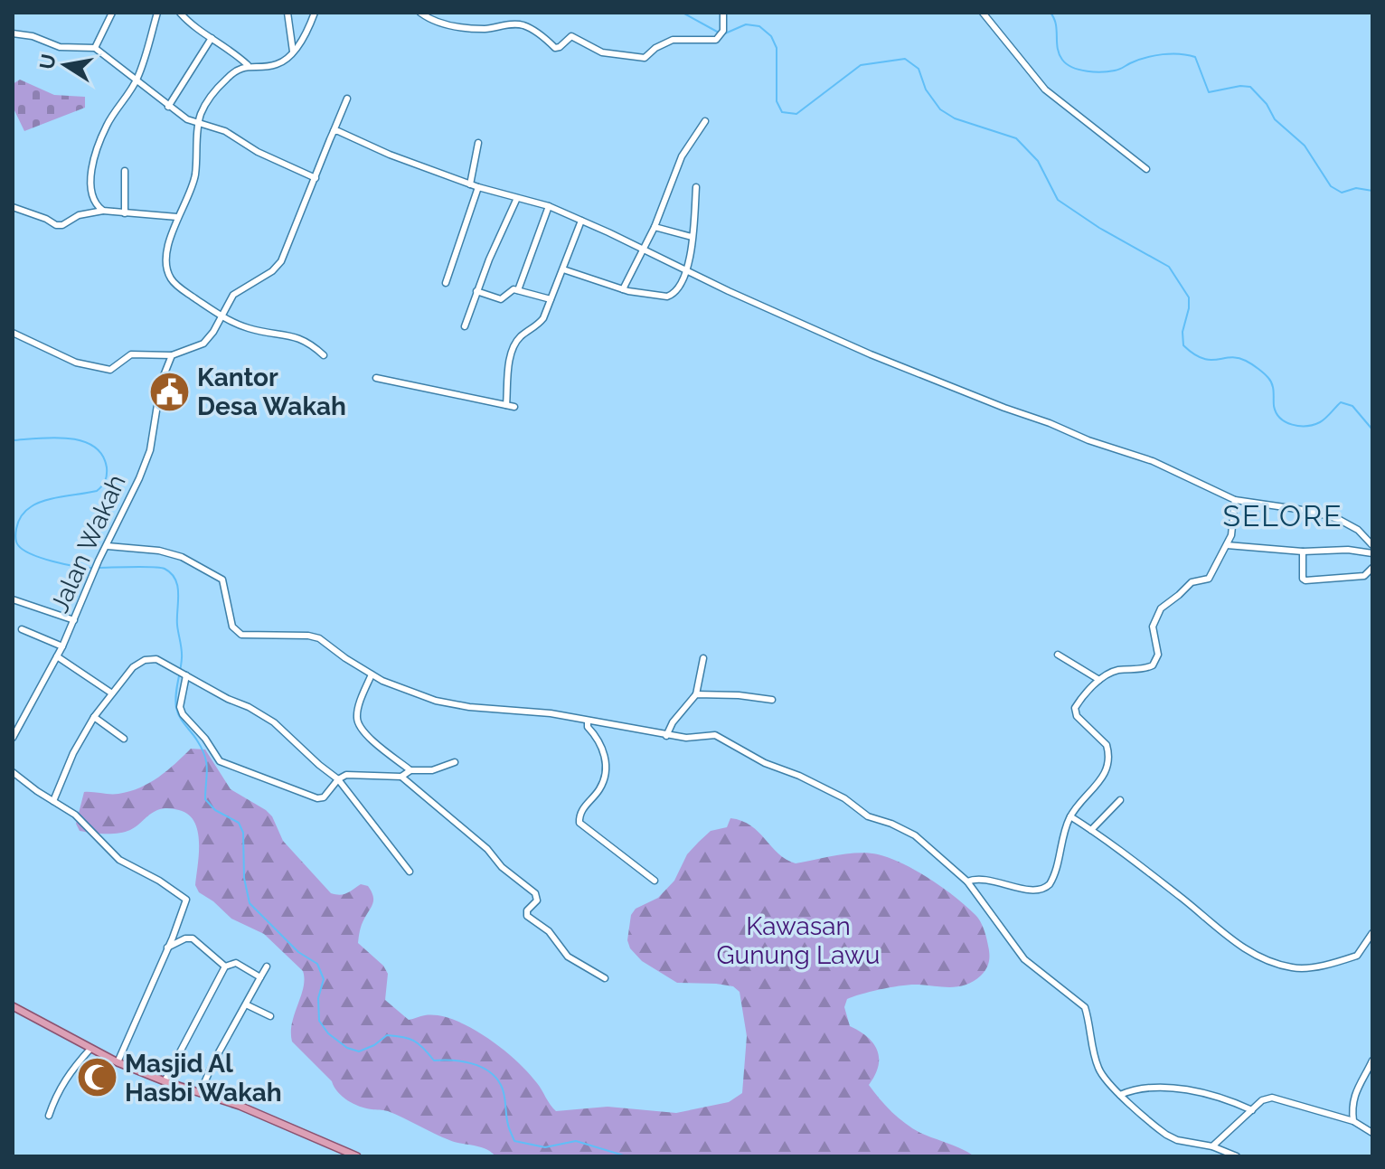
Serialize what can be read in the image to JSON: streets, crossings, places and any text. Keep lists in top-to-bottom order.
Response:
{
  "streets": {
    "street": ["Jalan Wakah"]
  },
  "districts": ["SELORE"],
  "parks": ["Kawasan Gunung Lawu"],
  "places": {
    "public building": ["Kantor Desa Wakah"],
    "mosque": ["Masjid Al Hasbi Wakah"]
  },
  "north": "left"
}
